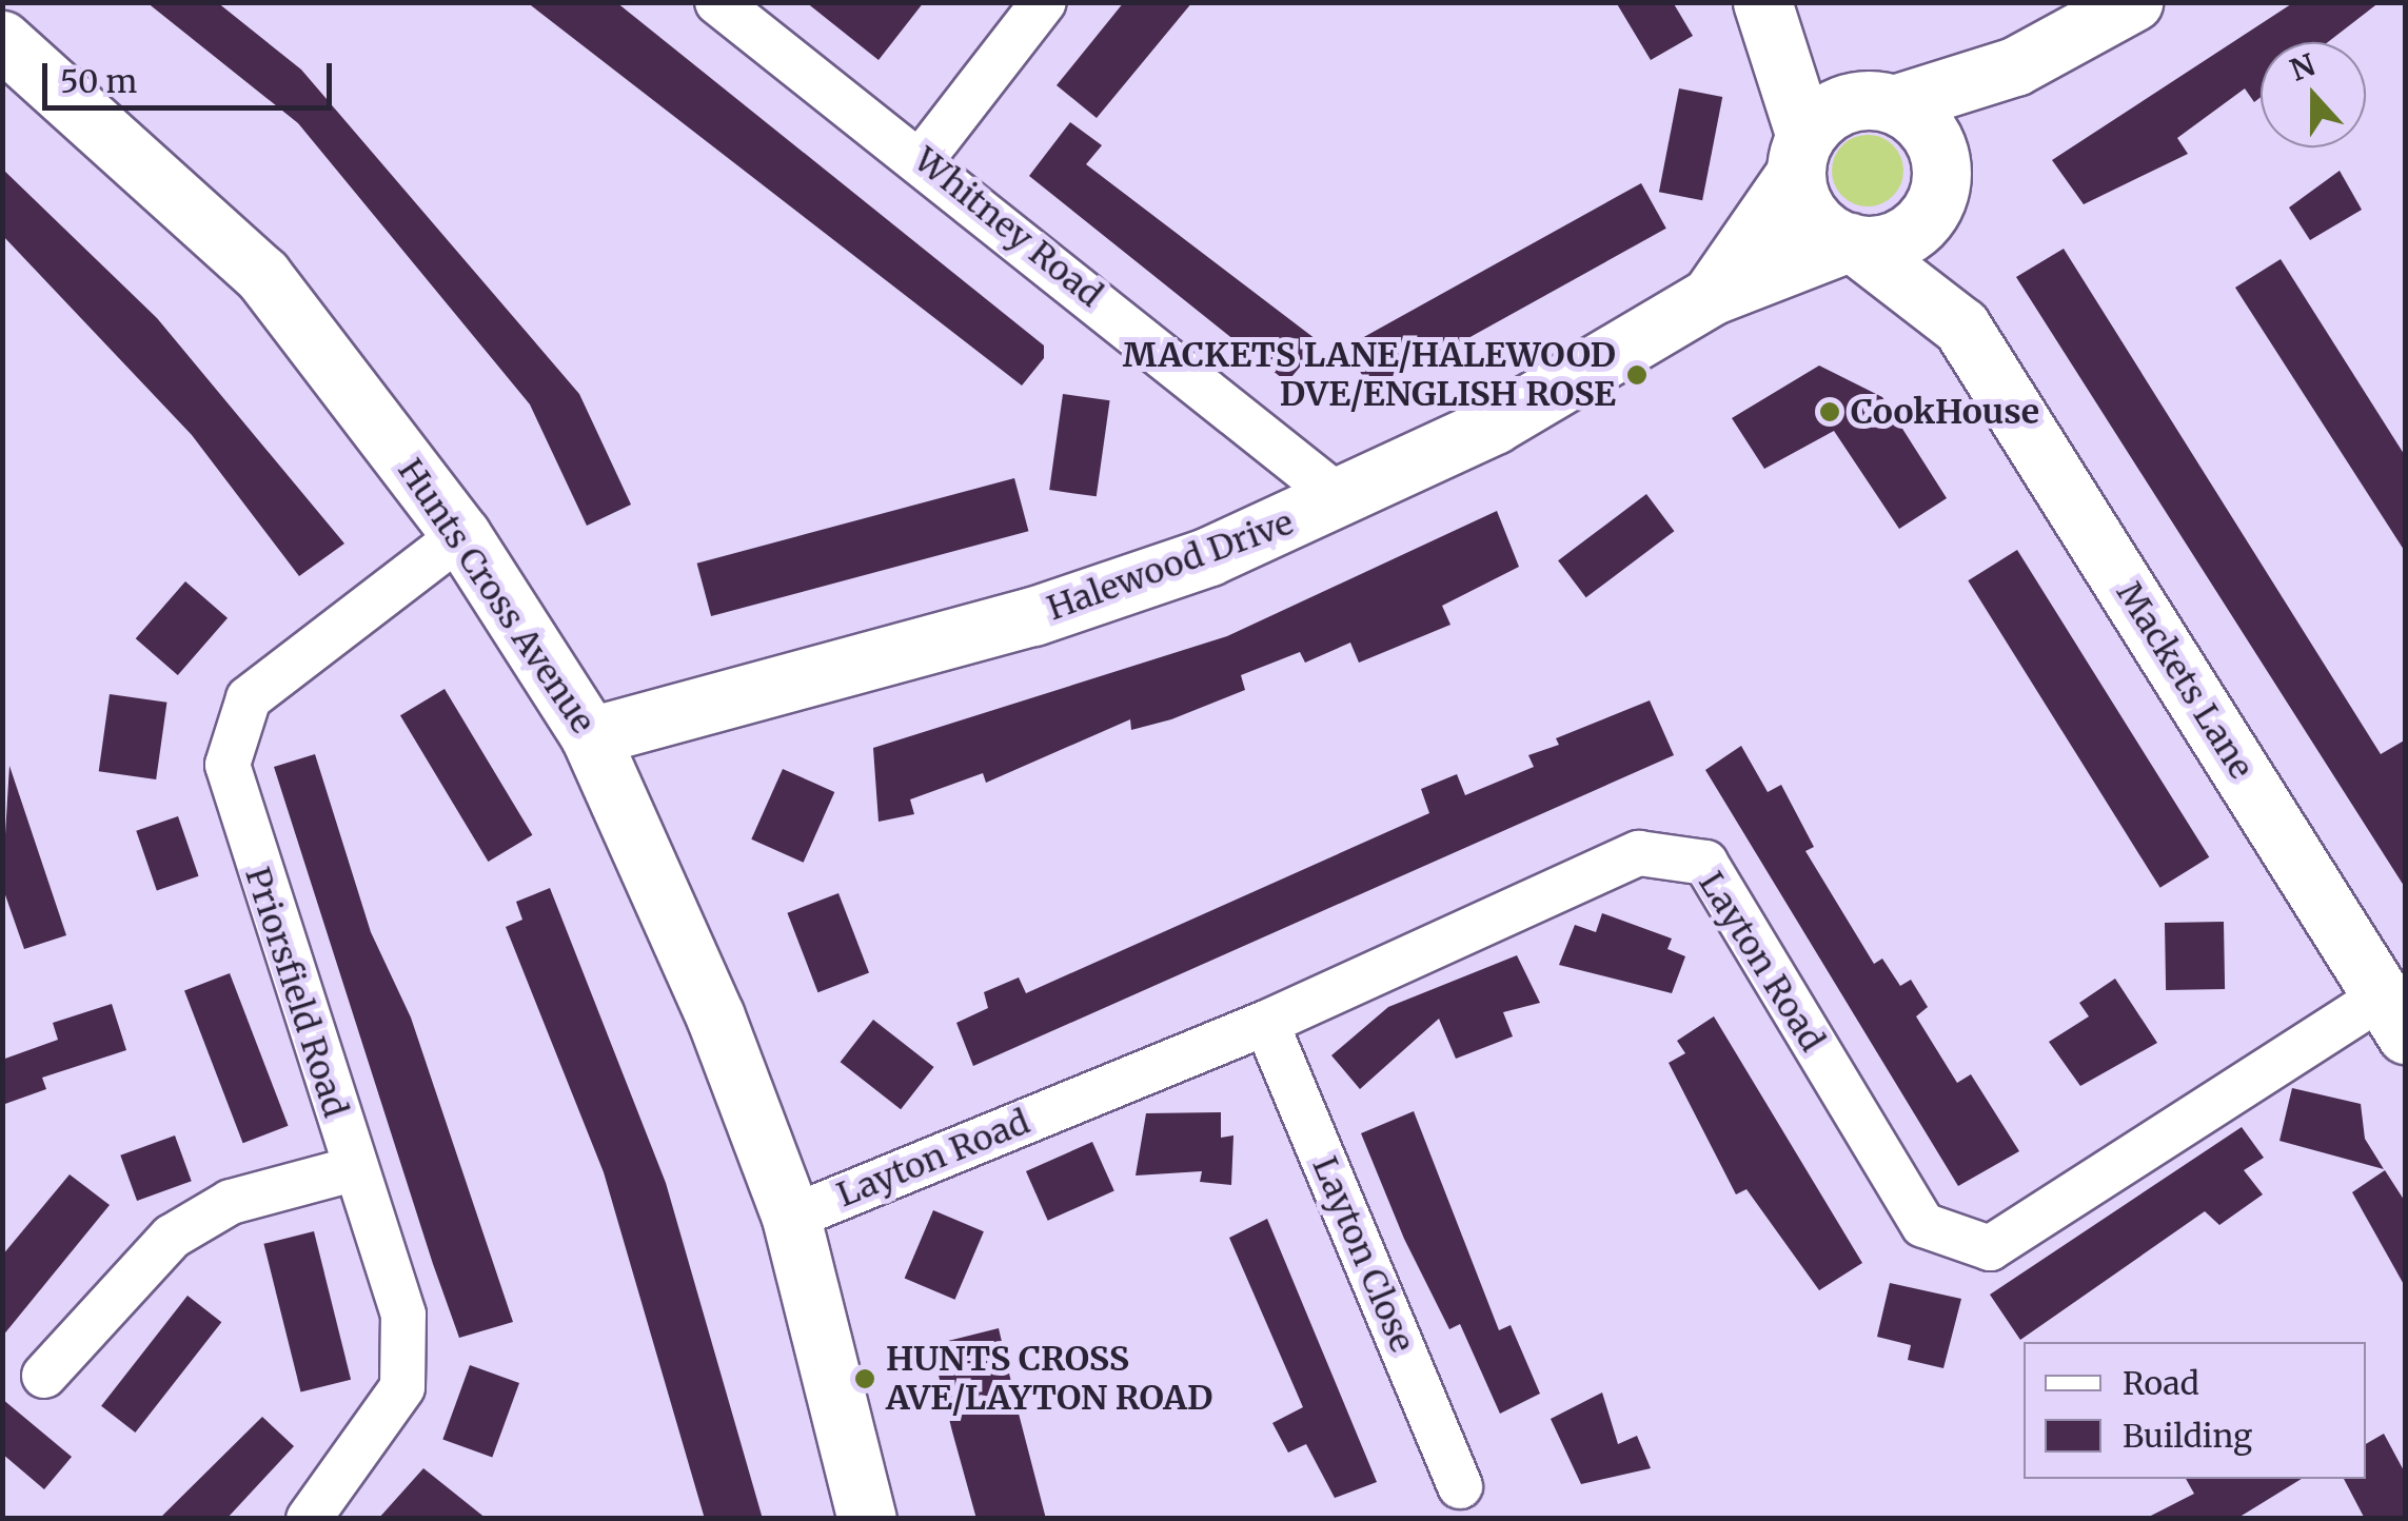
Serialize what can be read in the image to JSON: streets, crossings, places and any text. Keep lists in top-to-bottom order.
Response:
{
  "streets": {
    "street": [
      "Whitney Road",
      "Halewood Drive",
      "Hunts Cross Avenue",
      "Mackets Lane",
      "Layton Road",
      "Priorsfield Road",
      "Layton Close"
    ]
  },
  "crossings": [
    ["Whitney Road", "Halewood Drive"],
    ["Halewood Drive", "Hunts Cross Avenue"],
    ["Halewood Drive", "Mackets Lane"],
    ["Hunts Cross Avenue", "Layton Road"],
    ["Hunts Cross Avenue", "Priorsfield Road"],
    ["Mackets Lane", "Layton Road"],
    ["Layton Road", "Layton Close"]
  ],
  "places": ["MACKETS LANE/HALEWOOD DVE/ENGLISH ROSE", "CookHouse", "HUNTS CROSS AVE/LAYTON ROAD"],
  "legend": ["Road", "Building"],
  "scale_bar": "50 m",
  "north": "top"
}
